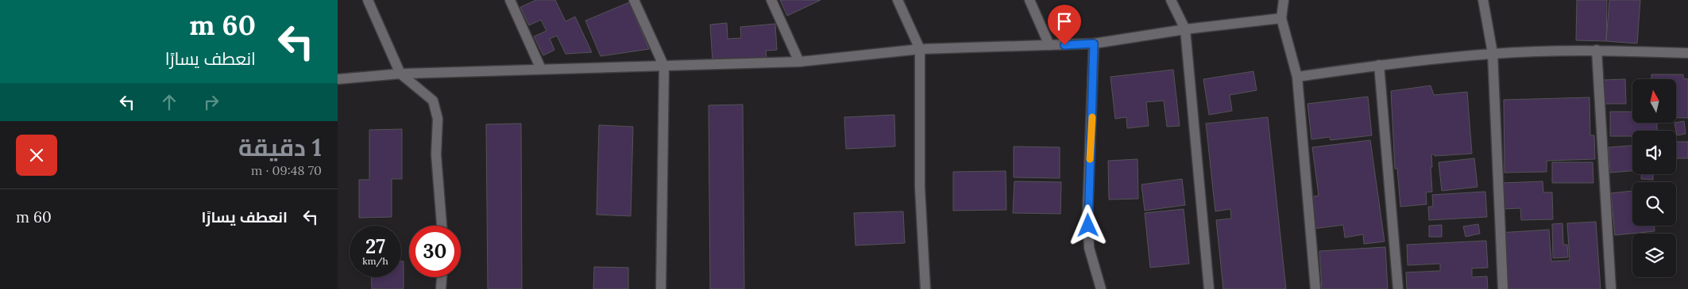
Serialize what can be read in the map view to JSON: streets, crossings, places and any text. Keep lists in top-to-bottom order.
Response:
{
  "north": "top",
  "page": {
    "turn": ["60 m", "انعطف يسارًا"],
    "heading": ["1 دقيقة", "70 m · 09:48"],
    "list": [
      {
        "name": "انعطف يسارًا",
        "value": "60 m"
      }
    ],
    "speed": "27 km/h",
    "limit": "30"
  }
}
